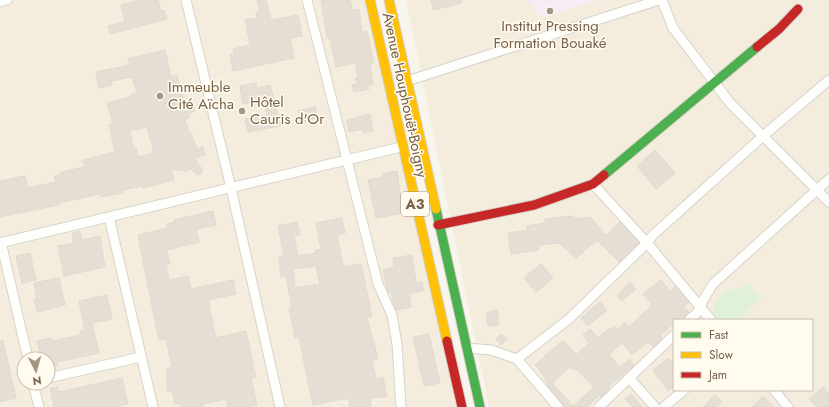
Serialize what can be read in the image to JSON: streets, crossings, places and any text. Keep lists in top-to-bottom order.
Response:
{
  "streets": {
    "main road": ["Avenue Houphouët-Boigny", "A3"]
  },
  "places": ["Institut Pressing Formation Bouaké", "Immeuble Cité Aïcha", "Hôtel Cauris d'Or"],
  "legend": ["Fast", "Slow", "Jam"],
  "north": "bottom"
}
